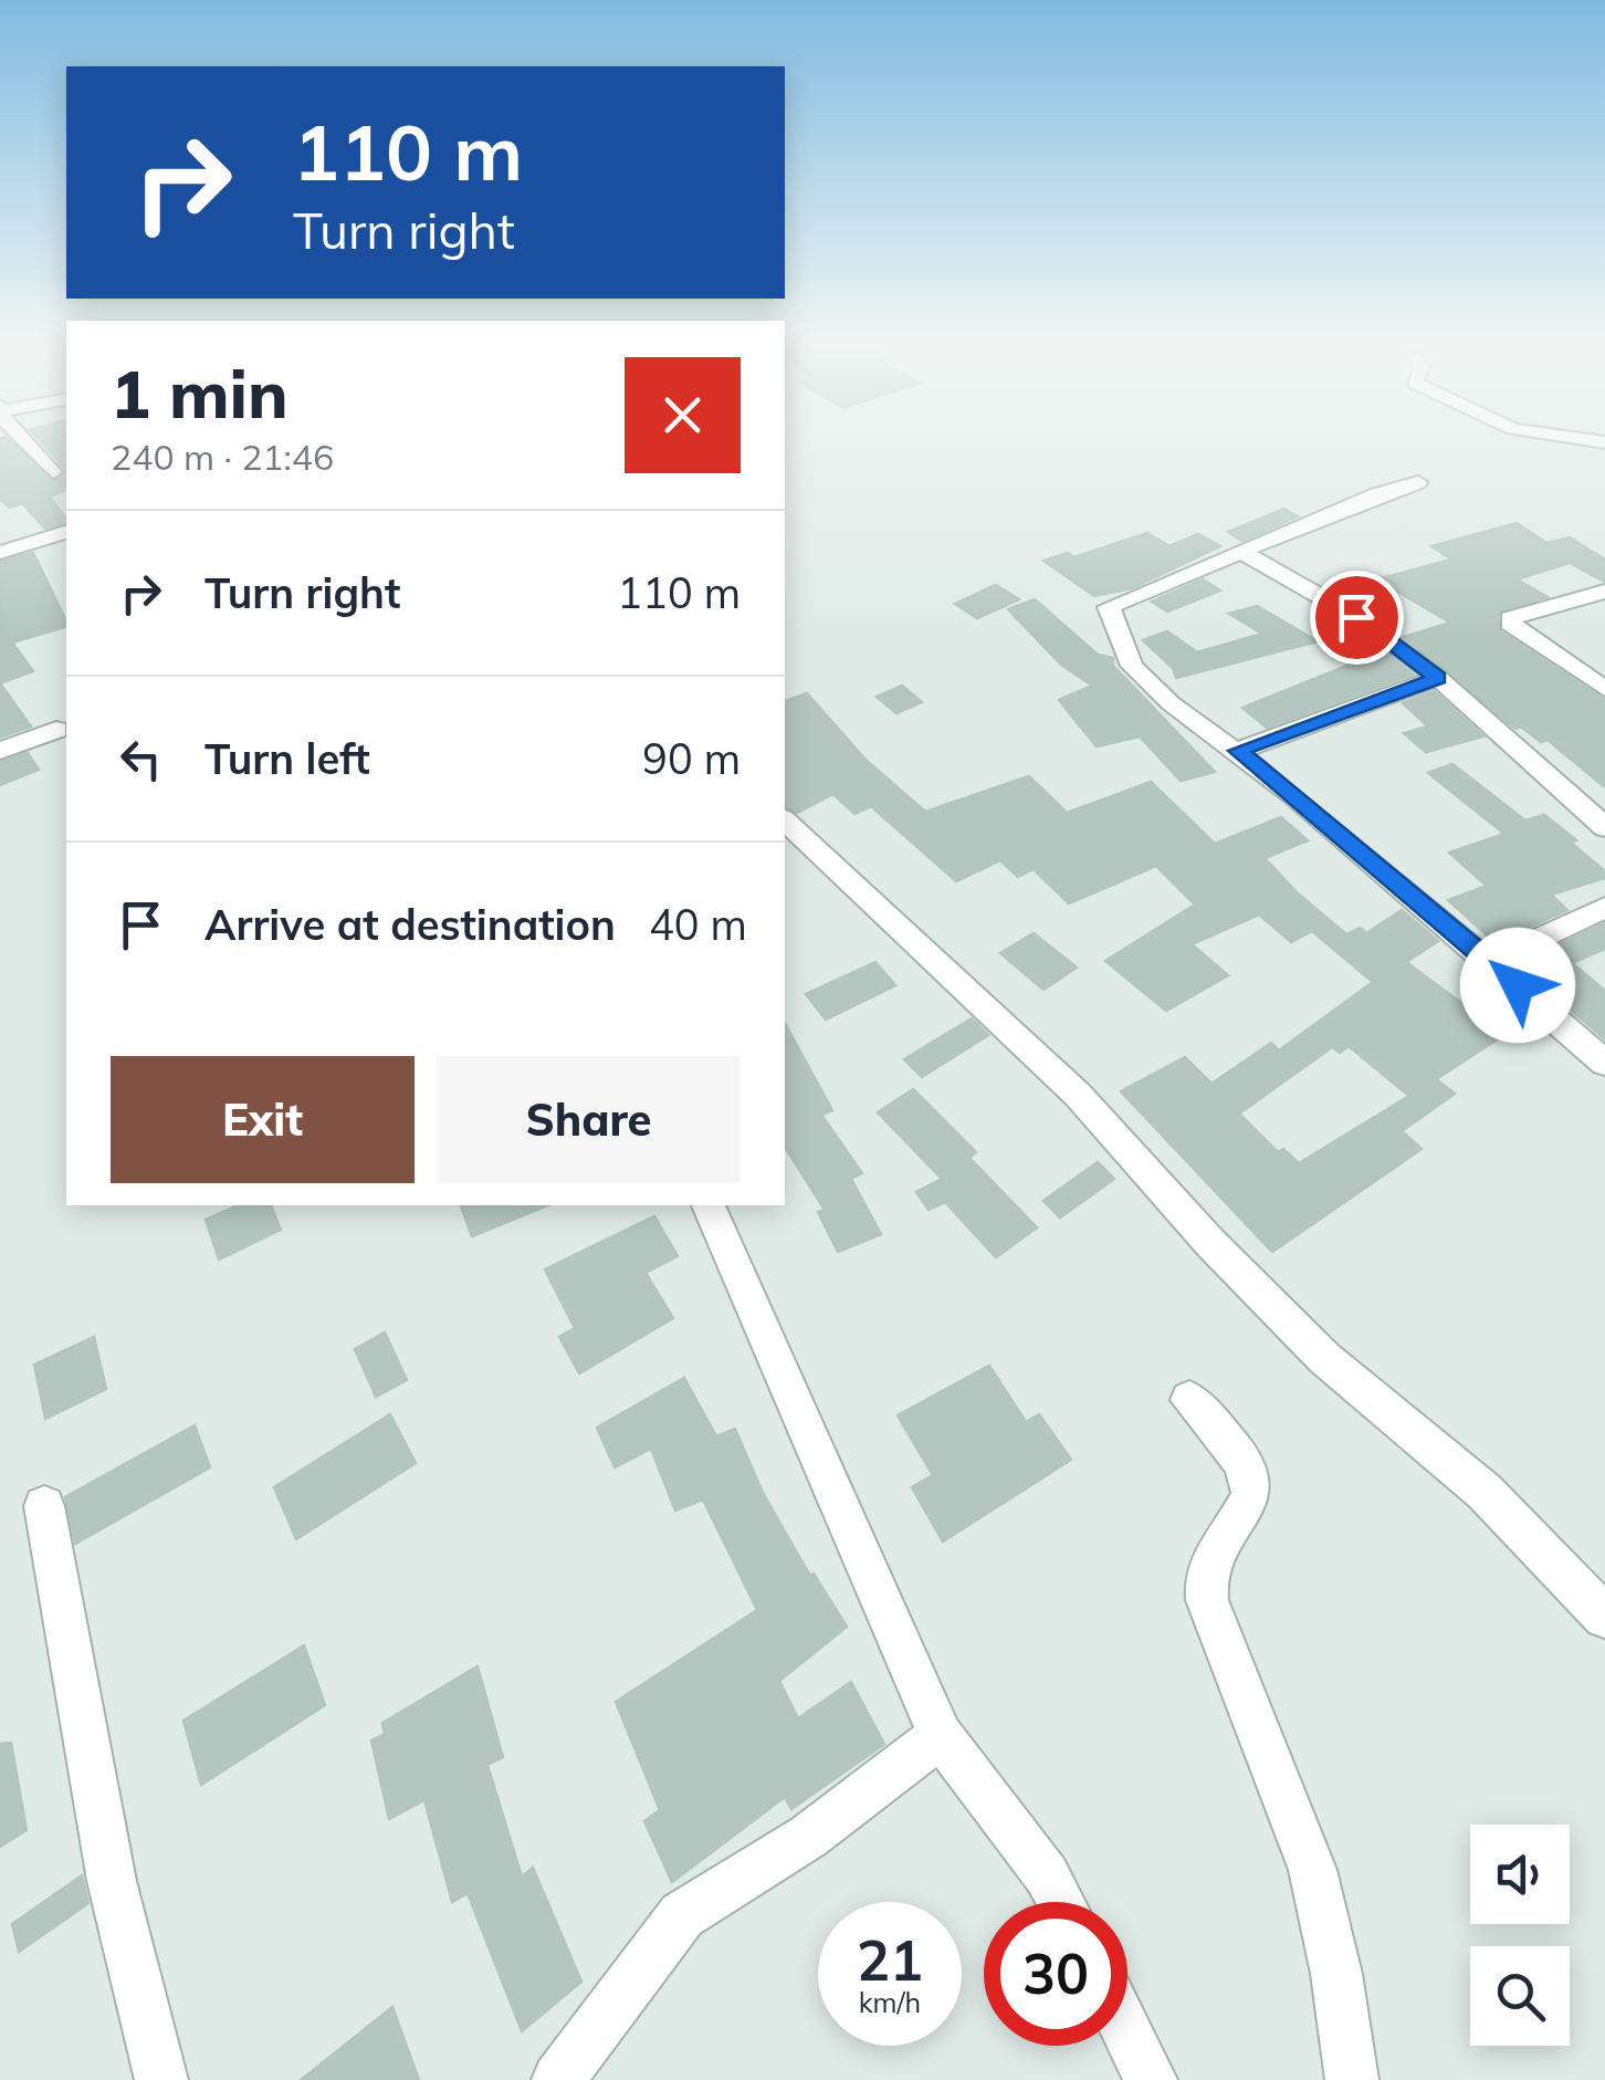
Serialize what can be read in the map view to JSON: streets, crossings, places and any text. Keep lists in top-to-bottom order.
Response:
{
  "page": {
    "turn": ["110 m", "Turn right"],
    "heading": ["1 min", "240 m · 21:46"],
    "list": [
      {
        "name": "Turn right",
        "value": "110 m"
      },
      {
        "name": "Turn left",
        "value": "90 m"
      },
      {
        "name": "Arrive at destination",
        "value": "40 m"
      }
    ],
    "buttons": ["Exit", "Share"],
    "speed": "21 km/h",
    "limit": "30"
  }
}
